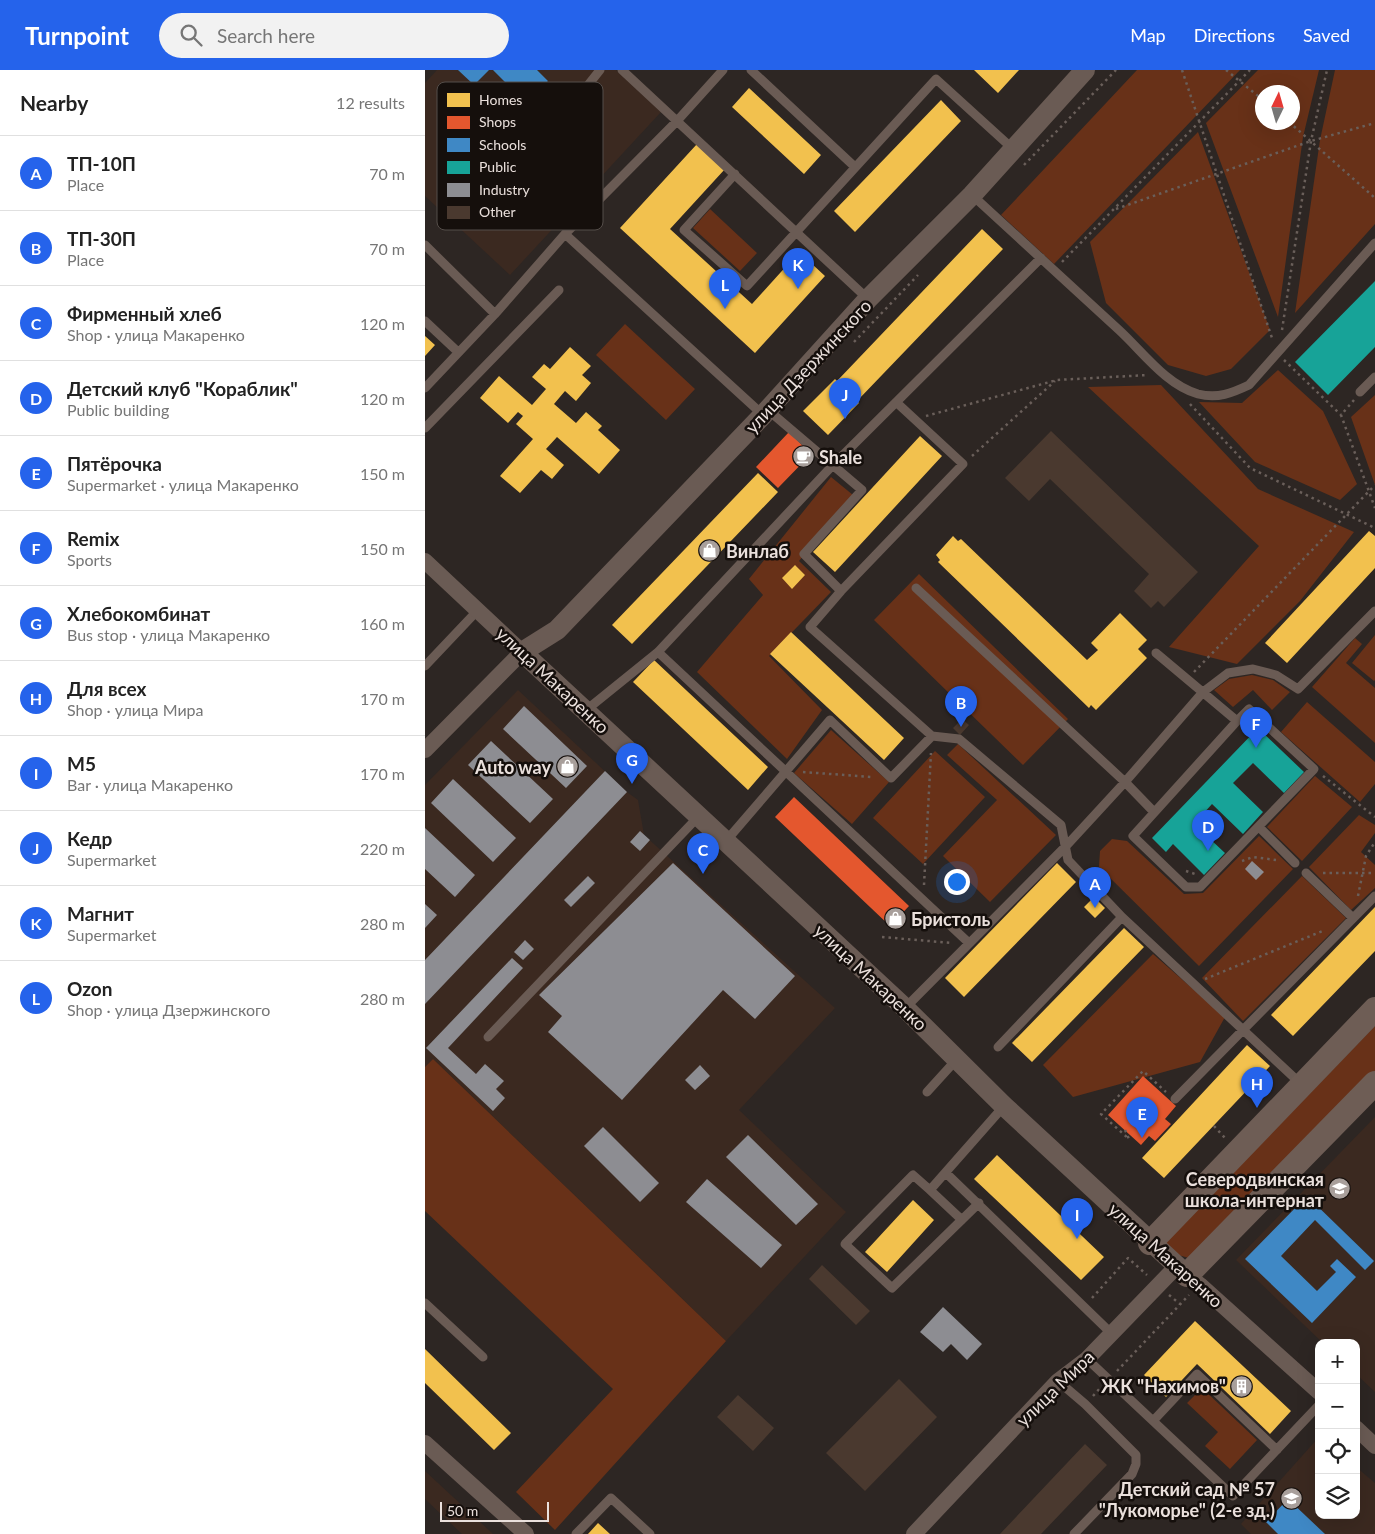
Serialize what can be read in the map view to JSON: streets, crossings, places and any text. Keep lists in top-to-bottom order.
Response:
{
  "streets": {
    "main road": ["улица Мира"],
    "street": ["улица Дзержинского", "улица Макаренко"]
  },
  "crossings": [
    ["улица Дзержинского", "улица Макаренко"],
    ["улица Макаренко", "улица Мира"]
  ],
  "places": {
    "cafe": ["Shale"],
    "shop": ["Винлаб", "Auto way", "Бристоль"],
    "school or university": ["Северодвинская школа-интернат", "Детский сад № 57 \"Лукоморье\" (2-е зд.)"],
    "building": ["ЖК \"Нахимов\""]
  },
  "legend": [
    "Homes",
    "Shops",
    "Schools",
    "Public",
    "Industry",
    "Other"
  ],
  "scale_bar": "50 m",
  "north": "top",
  "page": {
    "header": "Turnpoint",
    "search": "Search here",
    "nav": ["Map", "Directions", "Saved"],
    "heading": ["Nearby", "12 results"],
    "list": [
      {
        "mark": "A",
        "name": "ТП-10П",
        "note": "Place",
        "value": "70 m"
      },
      {
        "mark": "B",
        "name": "ТП-30П",
        "note": "Place",
        "value": "70 m"
      },
      {
        "mark": "C",
        "name": "Фирменный хлеб",
        "note": "Shop · улица Макаренко",
        "value": "120 m"
      },
      {
        "mark": "D",
        "name": "Детский клуб \"Кораблик\"",
        "note": "Public building",
        "value": "120 m"
      },
      {
        "mark": "E",
        "name": "Пятёрочка",
        "note": "Supermarket · улица Макаренко",
        "value": "150 m"
      },
      {
        "mark": "F",
        "name": "Remix",
        "note": "Sports",
        "value": "150 m"
      },
      {
        "mark": "G",
        "name": "Хлебокомбинат",
        "note": "Bus stop · улица Макаренко",
        "value": "160 m"
      },
      {
        "mark": "H",
        "name": "Для всех",
        "note": "Shop · улица Мира",
        "value": "170 m"
      },
      {
        "mark": "I",
        "name": "М5",
        "note": "Bar · улица Макаренко",
        "value": "170 m"
      },
      {
        "mark": "J",
        "name": "Кедр",
        "note": "Supermarket",
        "value": "220 m"
      },
      {
        "mark": "K",
        "name": "Магнит",
        "note": "Supermarket",
        "value": "280 m"
      },
      {
        "mark": "L",
        "name": "Ozon",
        "note": "Shop · улица Дзержинского",
        "value": "280 m"
      }
    ],
    "pins": [
      "K",
      "L",
      "J",
      "B",
      "F",
      "G",
      "D",
      "C",
      "A",
      "H",
      "E",
      "I"
    ],
    "map_buttons": ["+", "−"],
    "scale": "50 m"
  }
}
